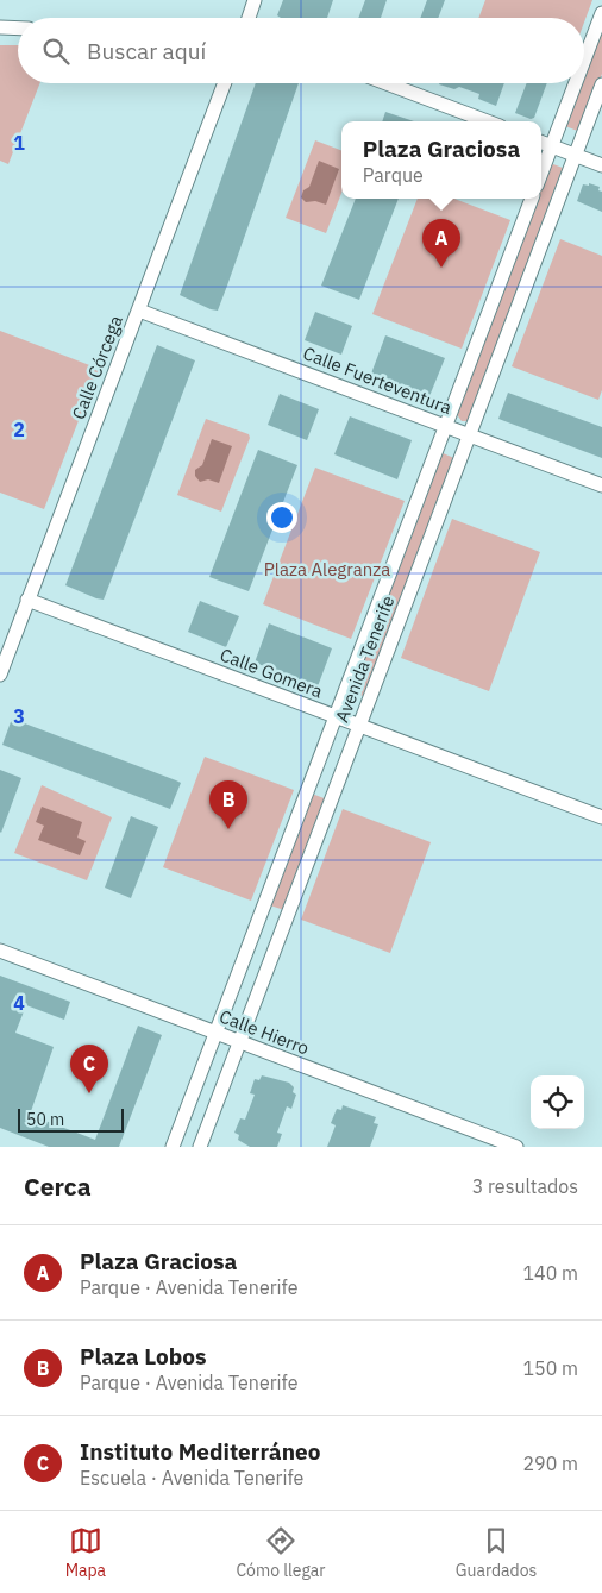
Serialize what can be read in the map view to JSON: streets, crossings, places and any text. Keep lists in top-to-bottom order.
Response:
{
  "streets": {
    "street": [
      "Calle Córcega",
      "Calle Fuerteventura",
      "Avenida Tenerife",
      "Calle Gomera",
      "Calle Hierro"
    ]
  },
  "crossings": [
    ["Calle Córcega", "Calle Fuerteventura"],
    ["Calle Córcega", "Calle Gomera"],
    ["Calle Fuerteventura", "Avenida Tenerife"],
    ["Avenida Tenerife", "Calle Gomera"],
    ["Avenida Tenerife", "Calle Hierro"]
  ],
  "parks": ["Plaza Alegranza"],
  "scale_bar": "50 m",
  "page": {
    "search": "Buscar aquí",
    "popup": ["Plaza Graciosa", "Parque"],
    "pins": ["A", "B", "C"],
    "scale": "50 m",
    "heading": ["Cerca", "3 resultados"],
    "list": [
      {
        "mark": "A",
        "name": "Plaza Graciosa",
        "note": "Parque · Avenida Tenerife",
        "value": "140 m"
      },
      {
        "mark": "B",
        "name": "Plaza Lobos",
        "note": "Parque · Avenida Tenerife",
        "value": "150 m"
      },
      {
        "mark": "C",
        "name": "Instituto Mediterráneo",
        "note": "Escuela · Avenida Tenerife",
        "value": "290 m"
      }
    ],
    "nav": ["Mapa", "Cómo llegar", "Guardados"]
  },
  "grid": {
    "rows": [
      "1",
      "2",
      "3",
      "4"
    ]
  }
}
